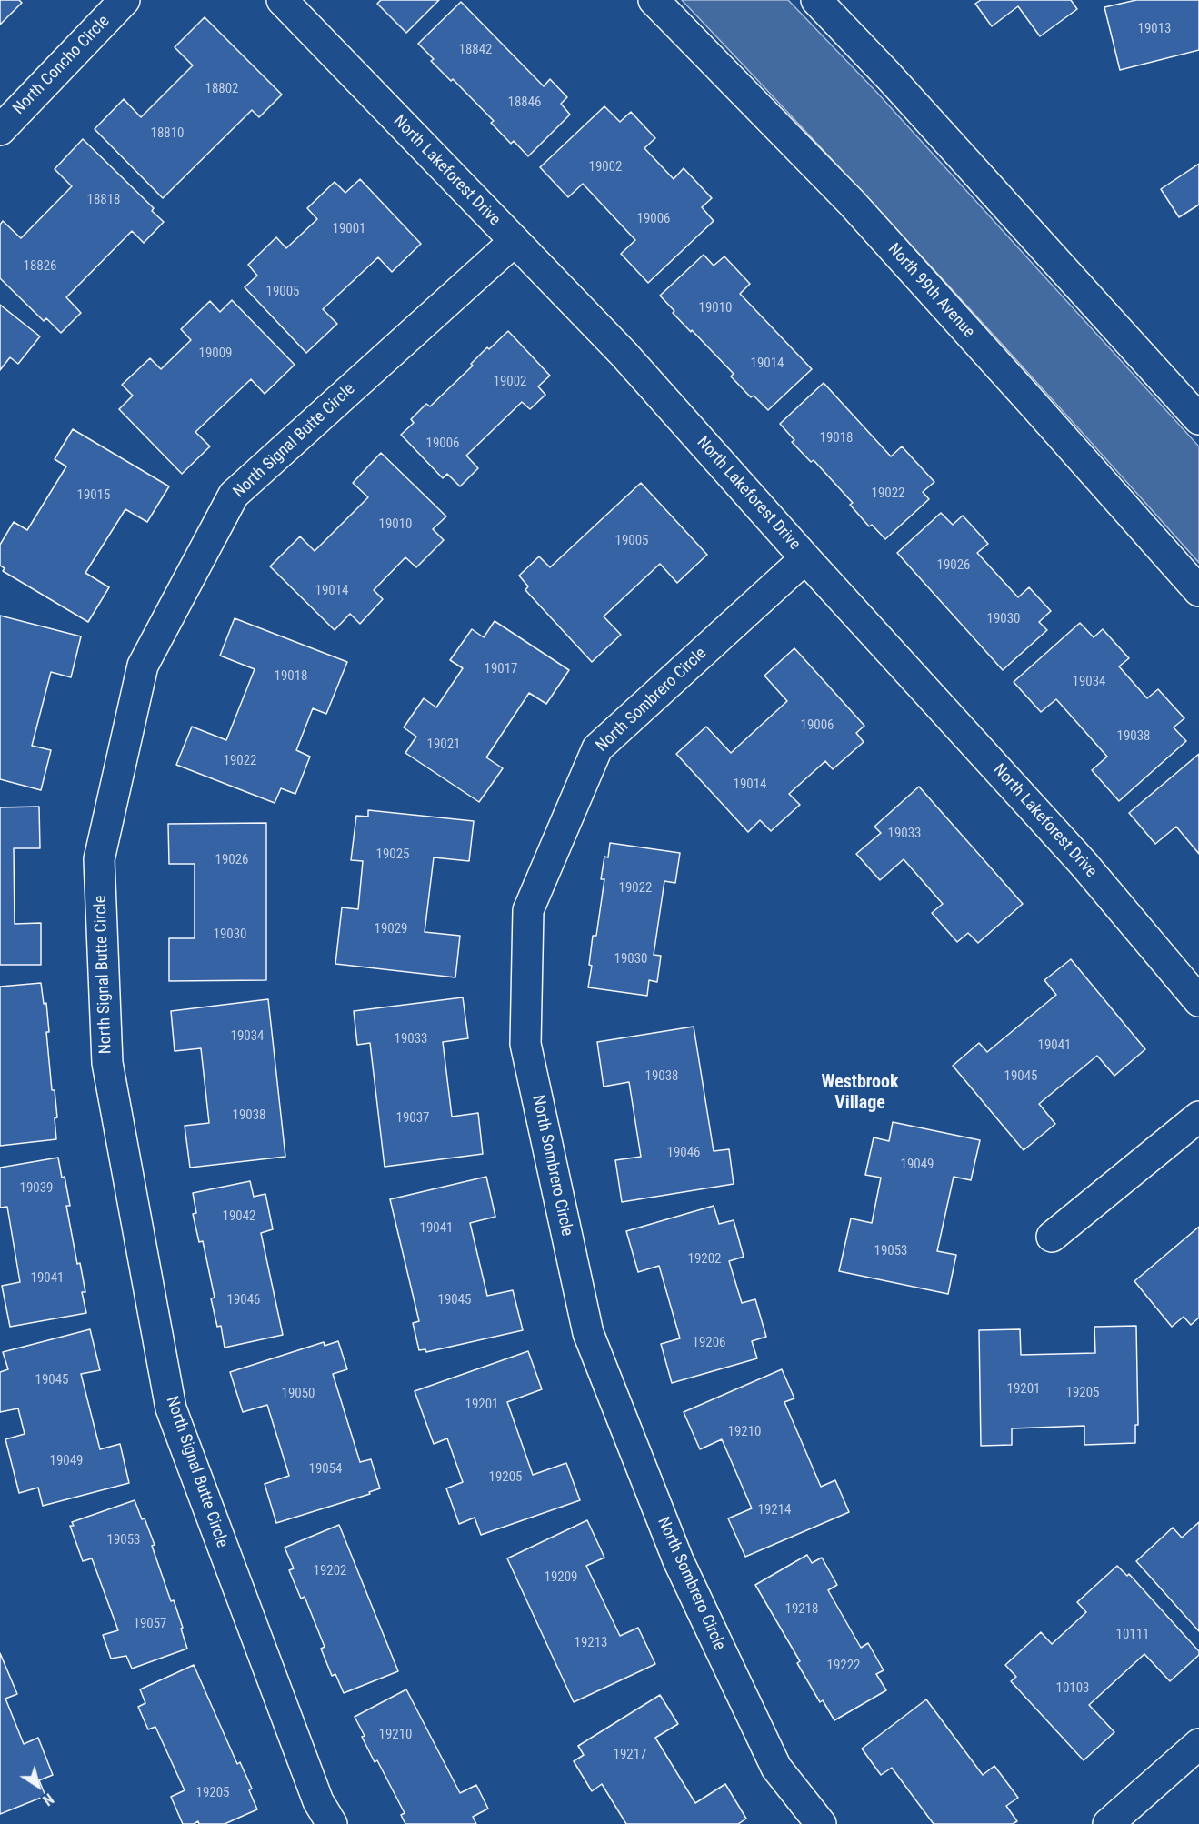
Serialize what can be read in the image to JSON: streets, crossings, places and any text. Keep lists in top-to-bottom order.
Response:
{
  "streets": {
    "street": [
      "North Concho Circle",
      "North Lakeforest Drive",
      "North 99th Avenue",
      "North Signal Butte Circle",
      "North Sombrero Circle"
    ]
  },
  "crossings": [
    ["North Lakeforest Drive", "North Signal Butte Circle"],
    ["North Lakeforest Drive", "North Sombrero Circle"]
  ],
  "districts": ["Westbrook Village"],
  "house_numbers": [
    "19013",
    "18842",
    "18802",
    "18846",
    "18810",
    "19002",
    "18818",
    "19006",
    "19001",
    "18826",
    "19005",
    "19010",
    "19009",
    "19014",
    "19002",
    "19018",
    "19006",
    "19022",
    "19015",
    "19010",
    "19005",
    "19026",
    "19014",
    "19030",
    "19017",
    "19018",
    "19034",
    "19006",
    "19038",
    "19021",
    "19022",
    "19014",
    "19033",
    "19025",
    "19026",
    "19022",
    "19029",
    "19030",
    "19030",
    "19034",
    "19033",
    "19041",
    "19038",
    "19045",
    "19038",
    "19037",
    "19046",
    "19049",
    "19039",
    "19042",
    "19041",
    "19053",
    "19202",
    "19041",
    "19046",
    "19045",
    "19206",
    "19045",
    "19201",
    "19205",
    "19050",
    "19201",
    "19210",
    "19049",
    "19054",
    "19205",
    "19214",
    "19053",
    "19202",
    "19209",
    "19218",
    "19057",
    "10111",
    "19213",
    "19222",
    "10103",
    "19210",
    "19217",
    "19205"
  ],
  "north": "bottom right"
}
